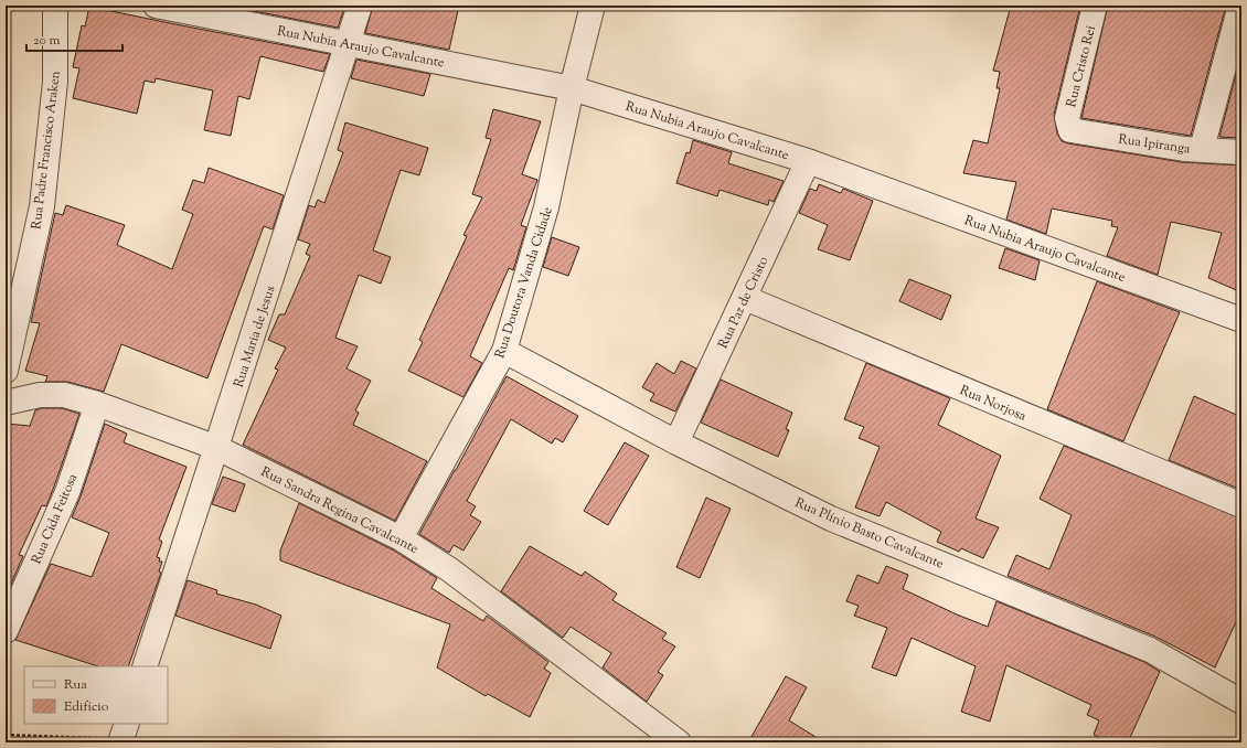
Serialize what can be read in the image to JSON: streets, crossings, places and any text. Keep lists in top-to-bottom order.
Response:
{
  "streets": {
    "street": [
      "Rua Nubia Araujo Cavalcante",
      "Rua Cristo Rei",
      "Rua Ipiranga",
      "Rua Padre Francisco Araken",
      "Rua Doutora Vanda Cidade",
      "Rua Paz de Cristo",
      "Rua Maria de Jesus",
      "Rua Norjosa",
      "Rua Sandra Regina Cavalcante",
      "Rua Cida Feitosa",
      "Rua Plínio Basto Cavalcante"
    ]
  },
  "crossings": [
    ["Rua Nubia Araujo Cavalcante", "Rua Doutora Vanda Cidade"],
    ["Rua Nubia Araujo Cavalcante", "Rua Paz de Cristo"],
    ["Rua Nubia Araujo Cavalcante", "Rua Maria de Jesus"],
    ["Rua Cristo Rei", "Rua Ipiranga"],
    ["Rua Doutora Vanda Cidade", "Rua Sandra Regina Cavalcante"],
    ["Rua Doutora Vanda Cidade", "Rua Plínio Basto Cavalcante"],
    ["Rua Paz de Cristo", "Rua Norjosa"],
    ["Rua Paz de Cristo", "Rua Plínio Basto Cavalcante"],
    ["Rua Maria de Jesus", "Rua Sandra Regina Cavalcante"],
    ["Rua Sandra Regina Cavalcante", "Rua Cida Feitosa"]
  ],
  "legend": ["Rua", "Edifício"],
  "scale_bar": "20 m"
}
